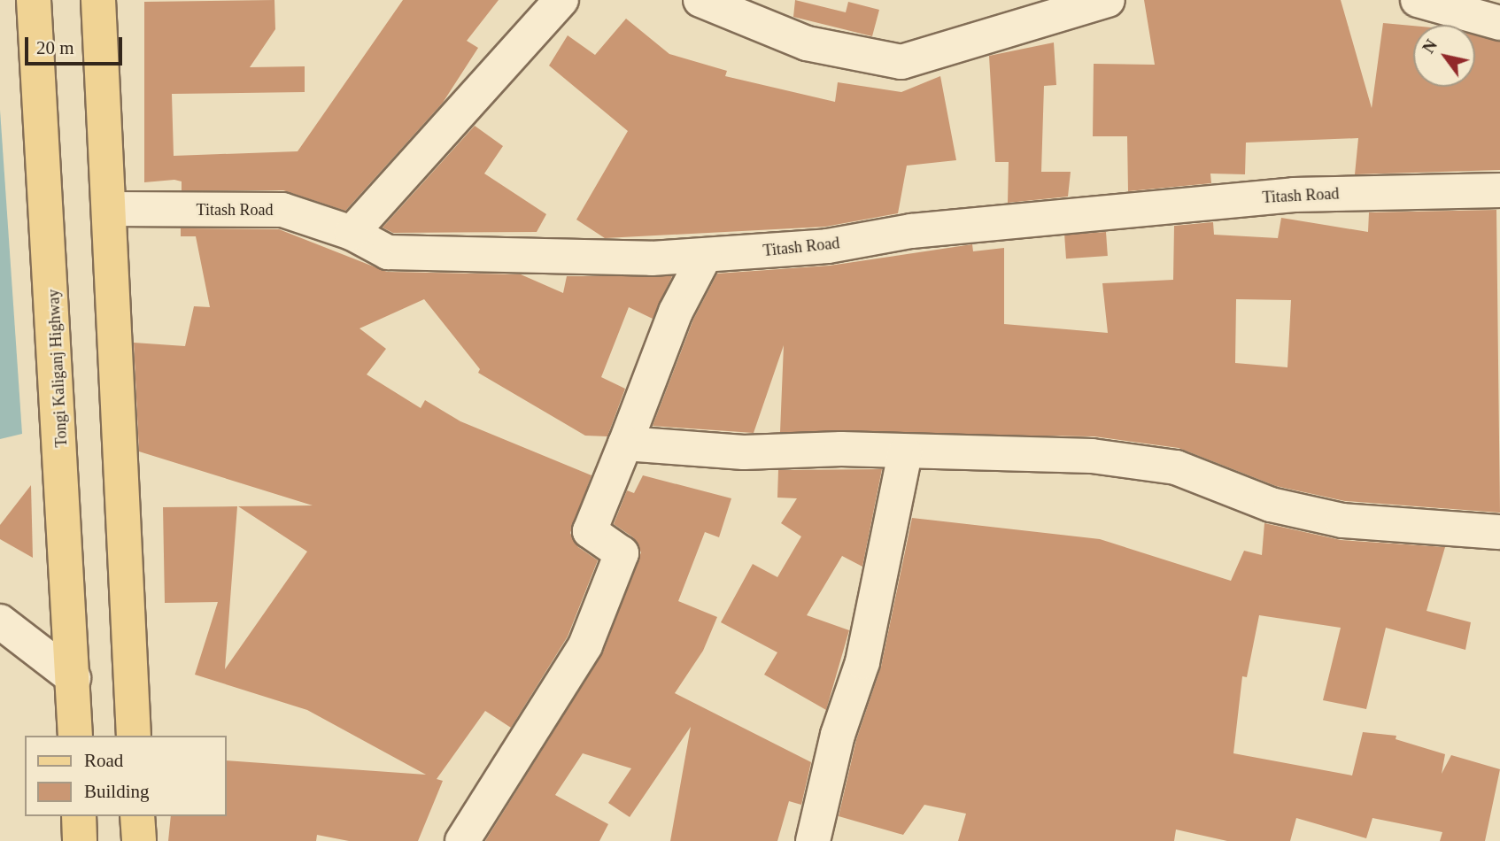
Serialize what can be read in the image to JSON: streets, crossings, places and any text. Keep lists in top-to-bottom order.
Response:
{
  "streets": {
    "main road": ["Tongi Kaliganj Highway"],
    "street": ["Titash Road"]
  },
  "legend": ["Road", "Building"],
  "scale_bar": "20 m",
  "north": "top left"
}
